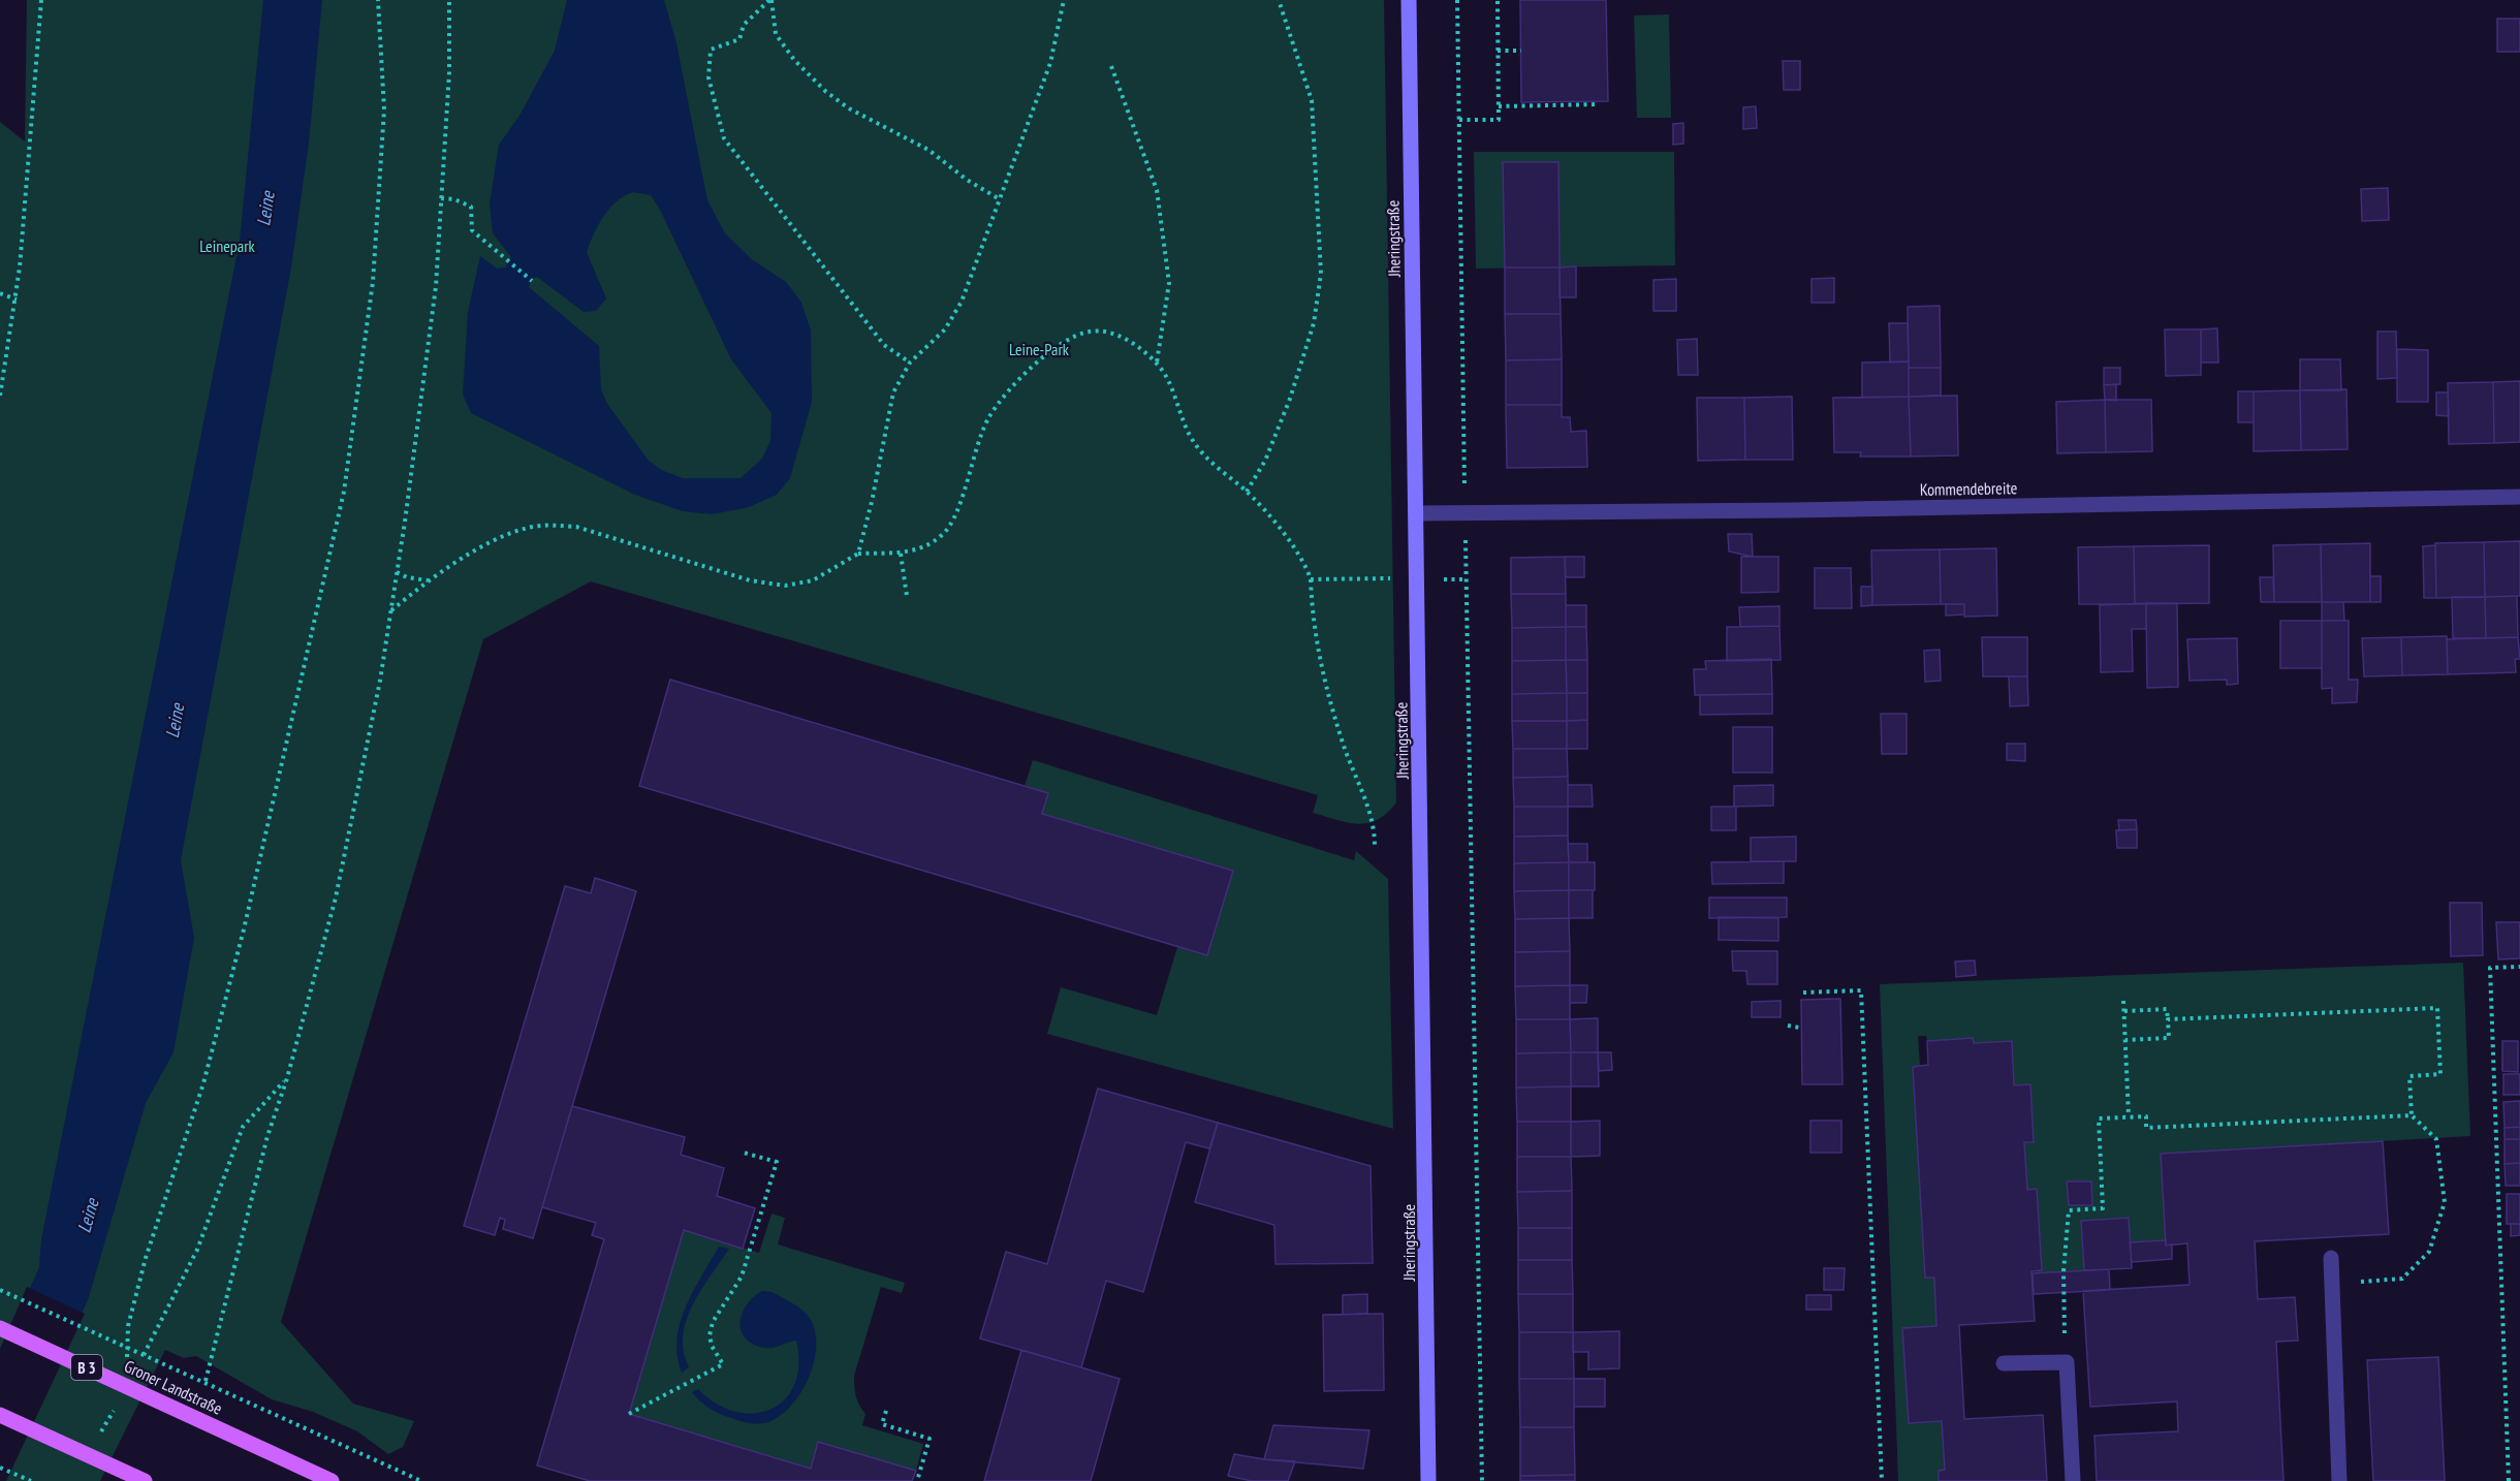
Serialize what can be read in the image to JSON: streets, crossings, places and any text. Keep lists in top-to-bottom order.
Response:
{
  "streets": {
    "main road": ["Jheringstraße", "B 3", "Groner Landstraße"],
    "street": ["Kommendebreite"]
  },
  "crossings": [
    ["Jheringstraße", "Kommendebreite"]
  ],
  "water": ["Leine"],
  "parks": ["Leinepark", "Leine-Park"]
}
